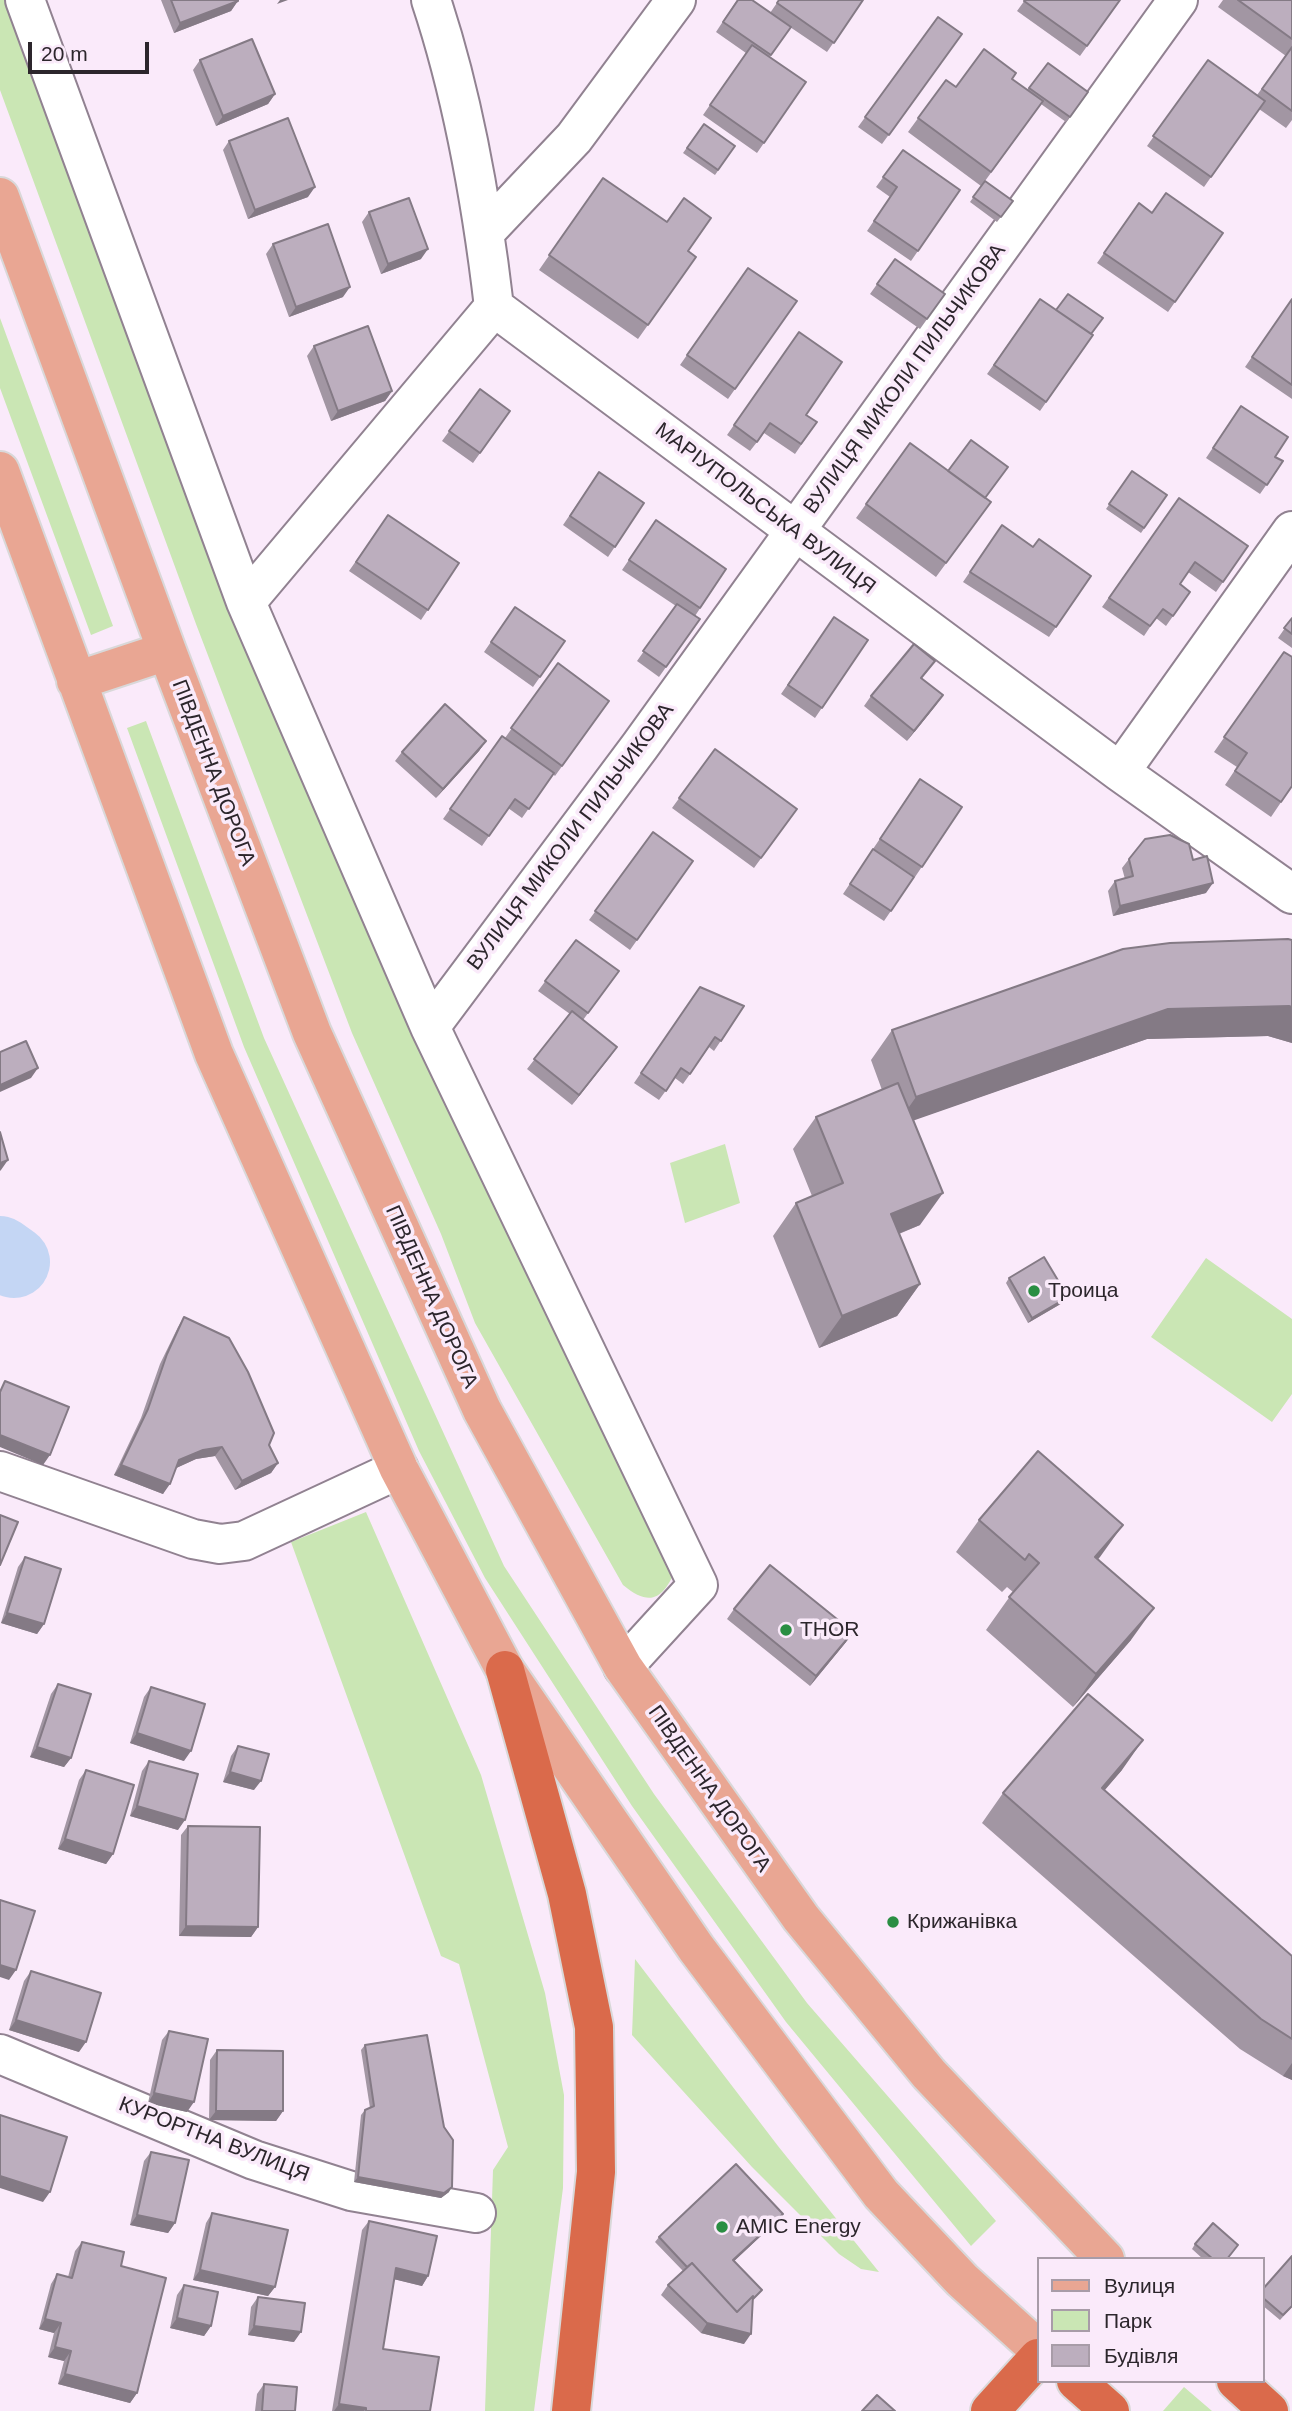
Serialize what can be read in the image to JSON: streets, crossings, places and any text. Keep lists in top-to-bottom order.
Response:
{
  "streets": {
    "main road": ["ПІВДЕННА ДОРОГА"],
    "street": ["ВУЛИЦЯ МИКОЛИ ПИЛЬЧИКОВА", "МАРІУПОЛЬСЬКА ВУЛИЦЯ", "КУРОРТНА ВУЛИЦЯ"]
  },
  "crossings": [
    ["ВУЛИЦЯ МИКОЛИ ПИЛЬЧИКОВА", "МАРІУПОЛЬСЬКА ВУЛИЦЯ"]
  ],
  "places": [
    "Троица",
    "THOR",
    "Крижанівка",
    "AMIC Energy"
  ],
  "legend": ["Вулиця", "Парк", "Будівля"],
  "scale_bar": "20 m"
}
